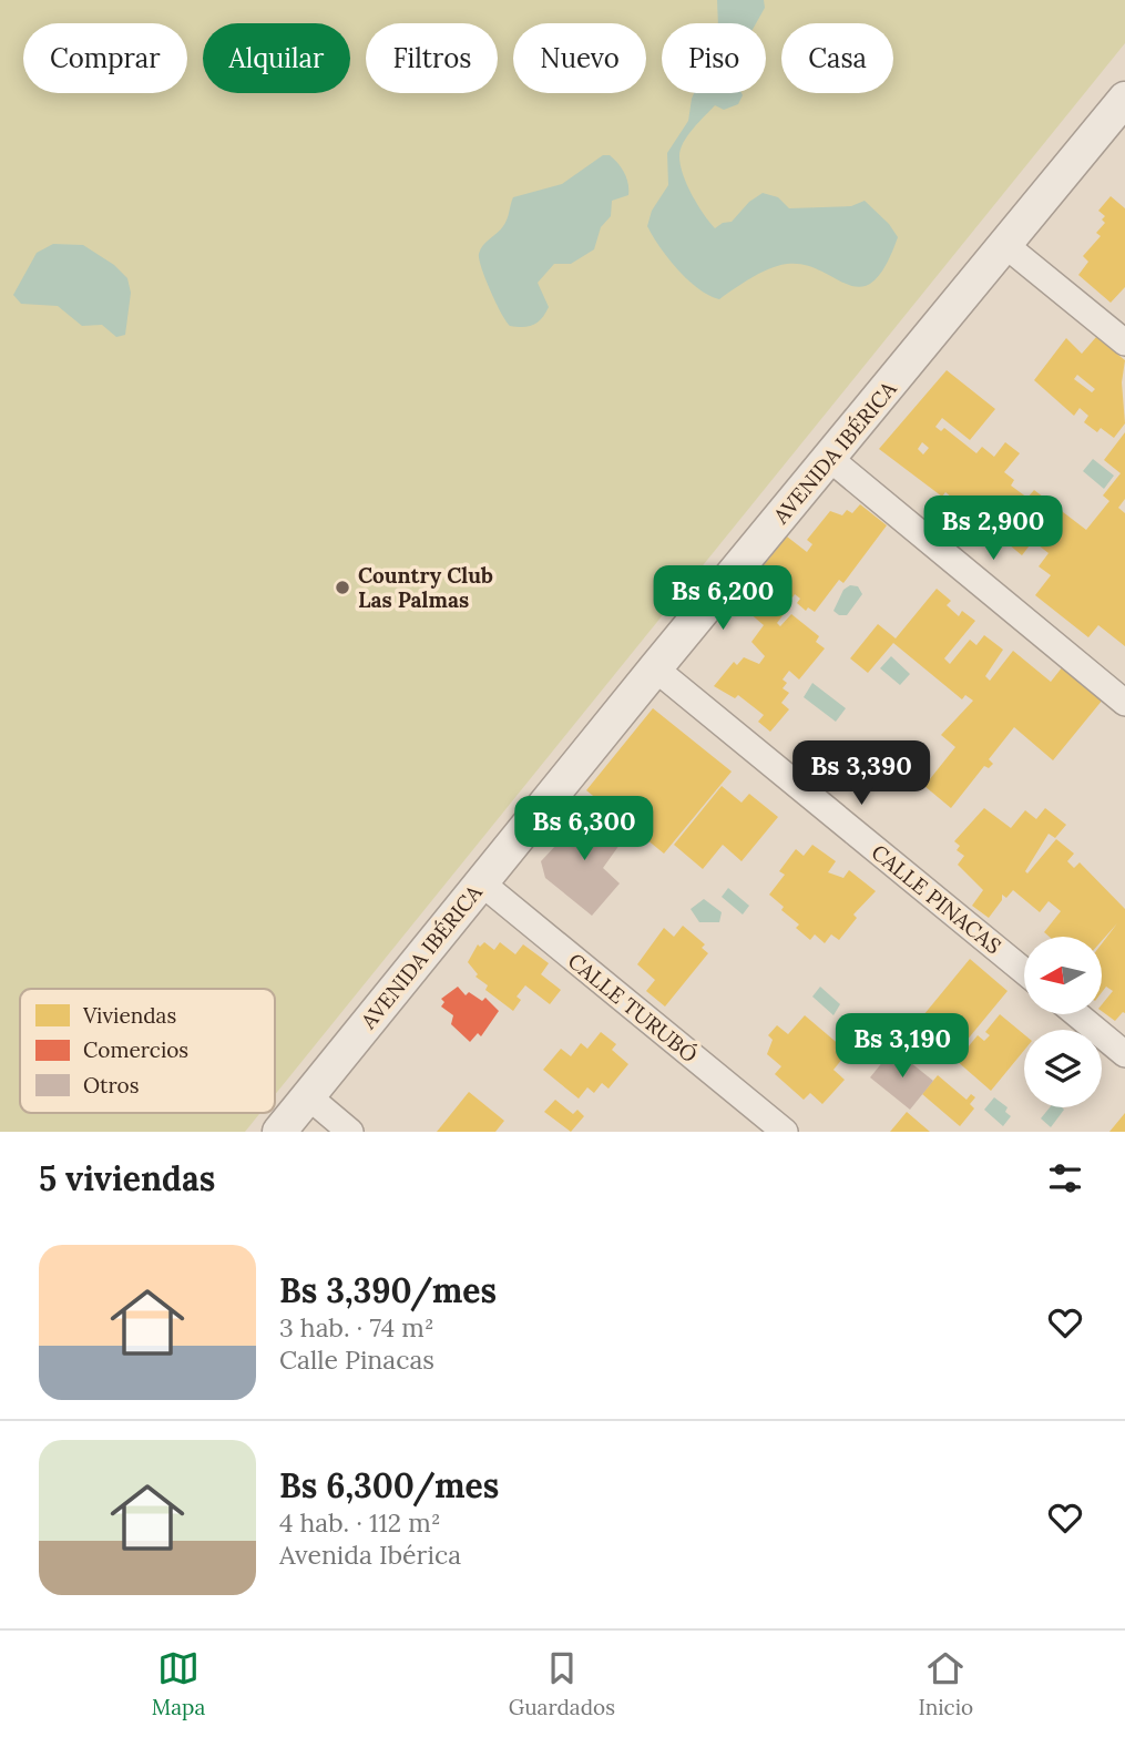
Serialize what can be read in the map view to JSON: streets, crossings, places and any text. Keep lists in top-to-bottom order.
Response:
{
  "streets": {
    "street": ["AVENIDA IBÉRICA", "CALLE PINACAS", "CALLE TURUBÓ"]
  },
  "crossings": [
    ["AVENIDA IBÉRICA", "CALLE PINACAS"],
    ["AVENIDA IBÉRICA", "CALLE TURUBÓ"]
  ],
  "places": ["Country Club Las Palmas"],
  "legend": ["Viviendas", "Comercios", "Otros"],
  "north": "left",
  "page": {
    "chip": [
      "Comprar",
      "Alquilar",
      "Filtros",
      "Nuevo",
      "Piso",
      "Casa"
    ],
    "price": [
      "Bs 2,900",
      "Bs 6,200",
      "Bs 3,390",
      "Bs 6,300",
      "Bs 3,190"
    ],
    "heading": "5 viviendas",
    "list": [
      {
        "name": "Bs 3,390/mes",
        "note": "3 hab. · 74 m² · Calle Pinacas"
      },
      {
        "name": "Bs 6,300/mes",
        "note": "4 hab. · 112 m² · Avenida Ibérica"
      }
    ],
    "tabs": ["Mapa", "Guardados", "Inicio"]
  }
}
